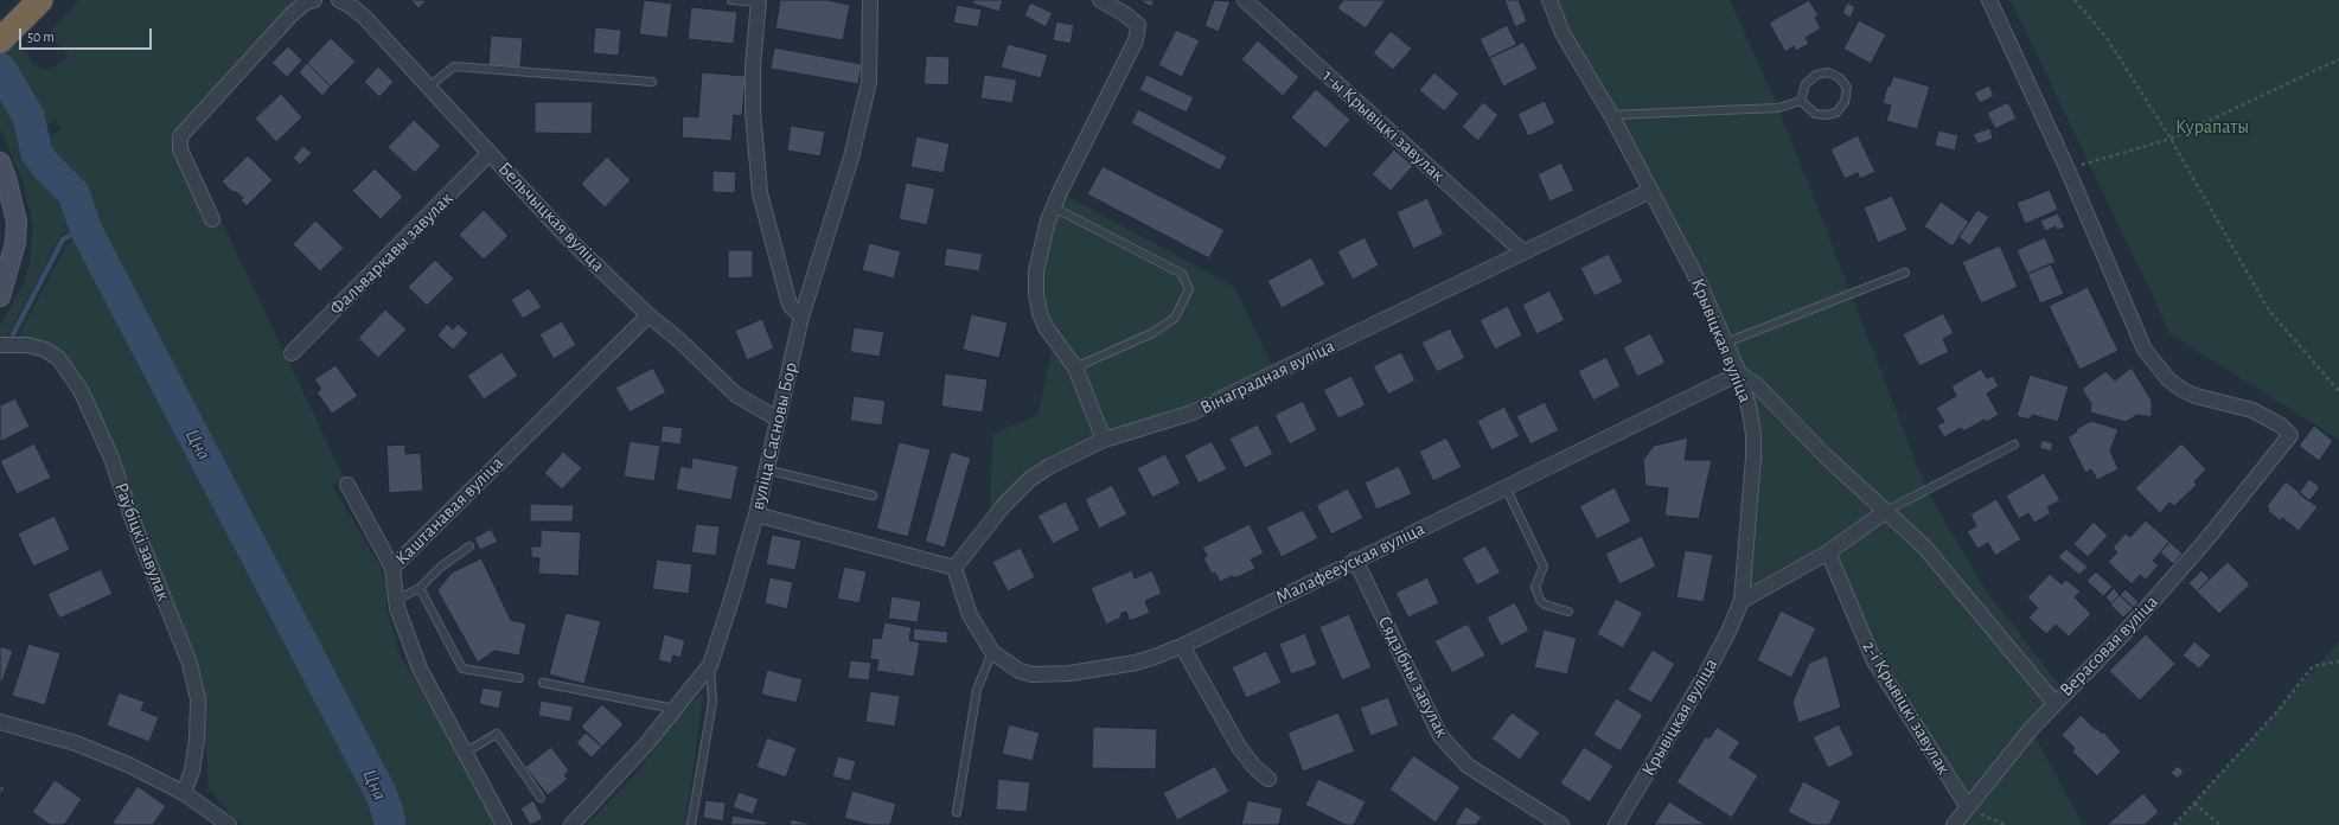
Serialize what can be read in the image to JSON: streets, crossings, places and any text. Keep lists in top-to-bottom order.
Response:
{
  "streets": {
    "street": [
      "1-ы Крывіцкі завулак",
      "Бельчыцкая вуліца",
      "Фальваркавы завулак",
      "Крывіцкая вуліца",
      "Вінаградная вуліца",
      "вуліца Сасновы Бор",
      "Каштанавая вуліца",
      "Раўбіцкі завулак",
      "Малафееўская вуліца",
      "Верасовая вуліца",
      "Сядзібны завулак",
      "2-і Крывіцкі завулак"
    ]
  },
  "crossings": [
    ["1-ы Крывіцкі завулак", "Вінаградная вуліца"],
    ["Бельчыцкая вуліца", "Фальваркавы завулак"],
    ["Бельчыцкая вуліца", "вуліца Сасновы Бор"],
    ["Бельчыцкая вуліца", "Каштанавая вуліца"],
    ["Крывіцкая вуліца", "Вінаградная вуліца"],
    ["Крывіцкая вуліца", "Малафееўская вуліца"],
    ["Крывіцкая вуліца", "Верасовая вуліца"],
    ["Вінаградная вуліца", "Малафееўская вуліца"],
    ["Малафееўская вуліца", "Верасовая вуліца"],
    ["Малафееўская вуліца", "Сядзібны завулак"]
  ],
  "water": ["Цна"],
  "parks": ["Курапаты"],
  "scale_bar": "50 m"
}
